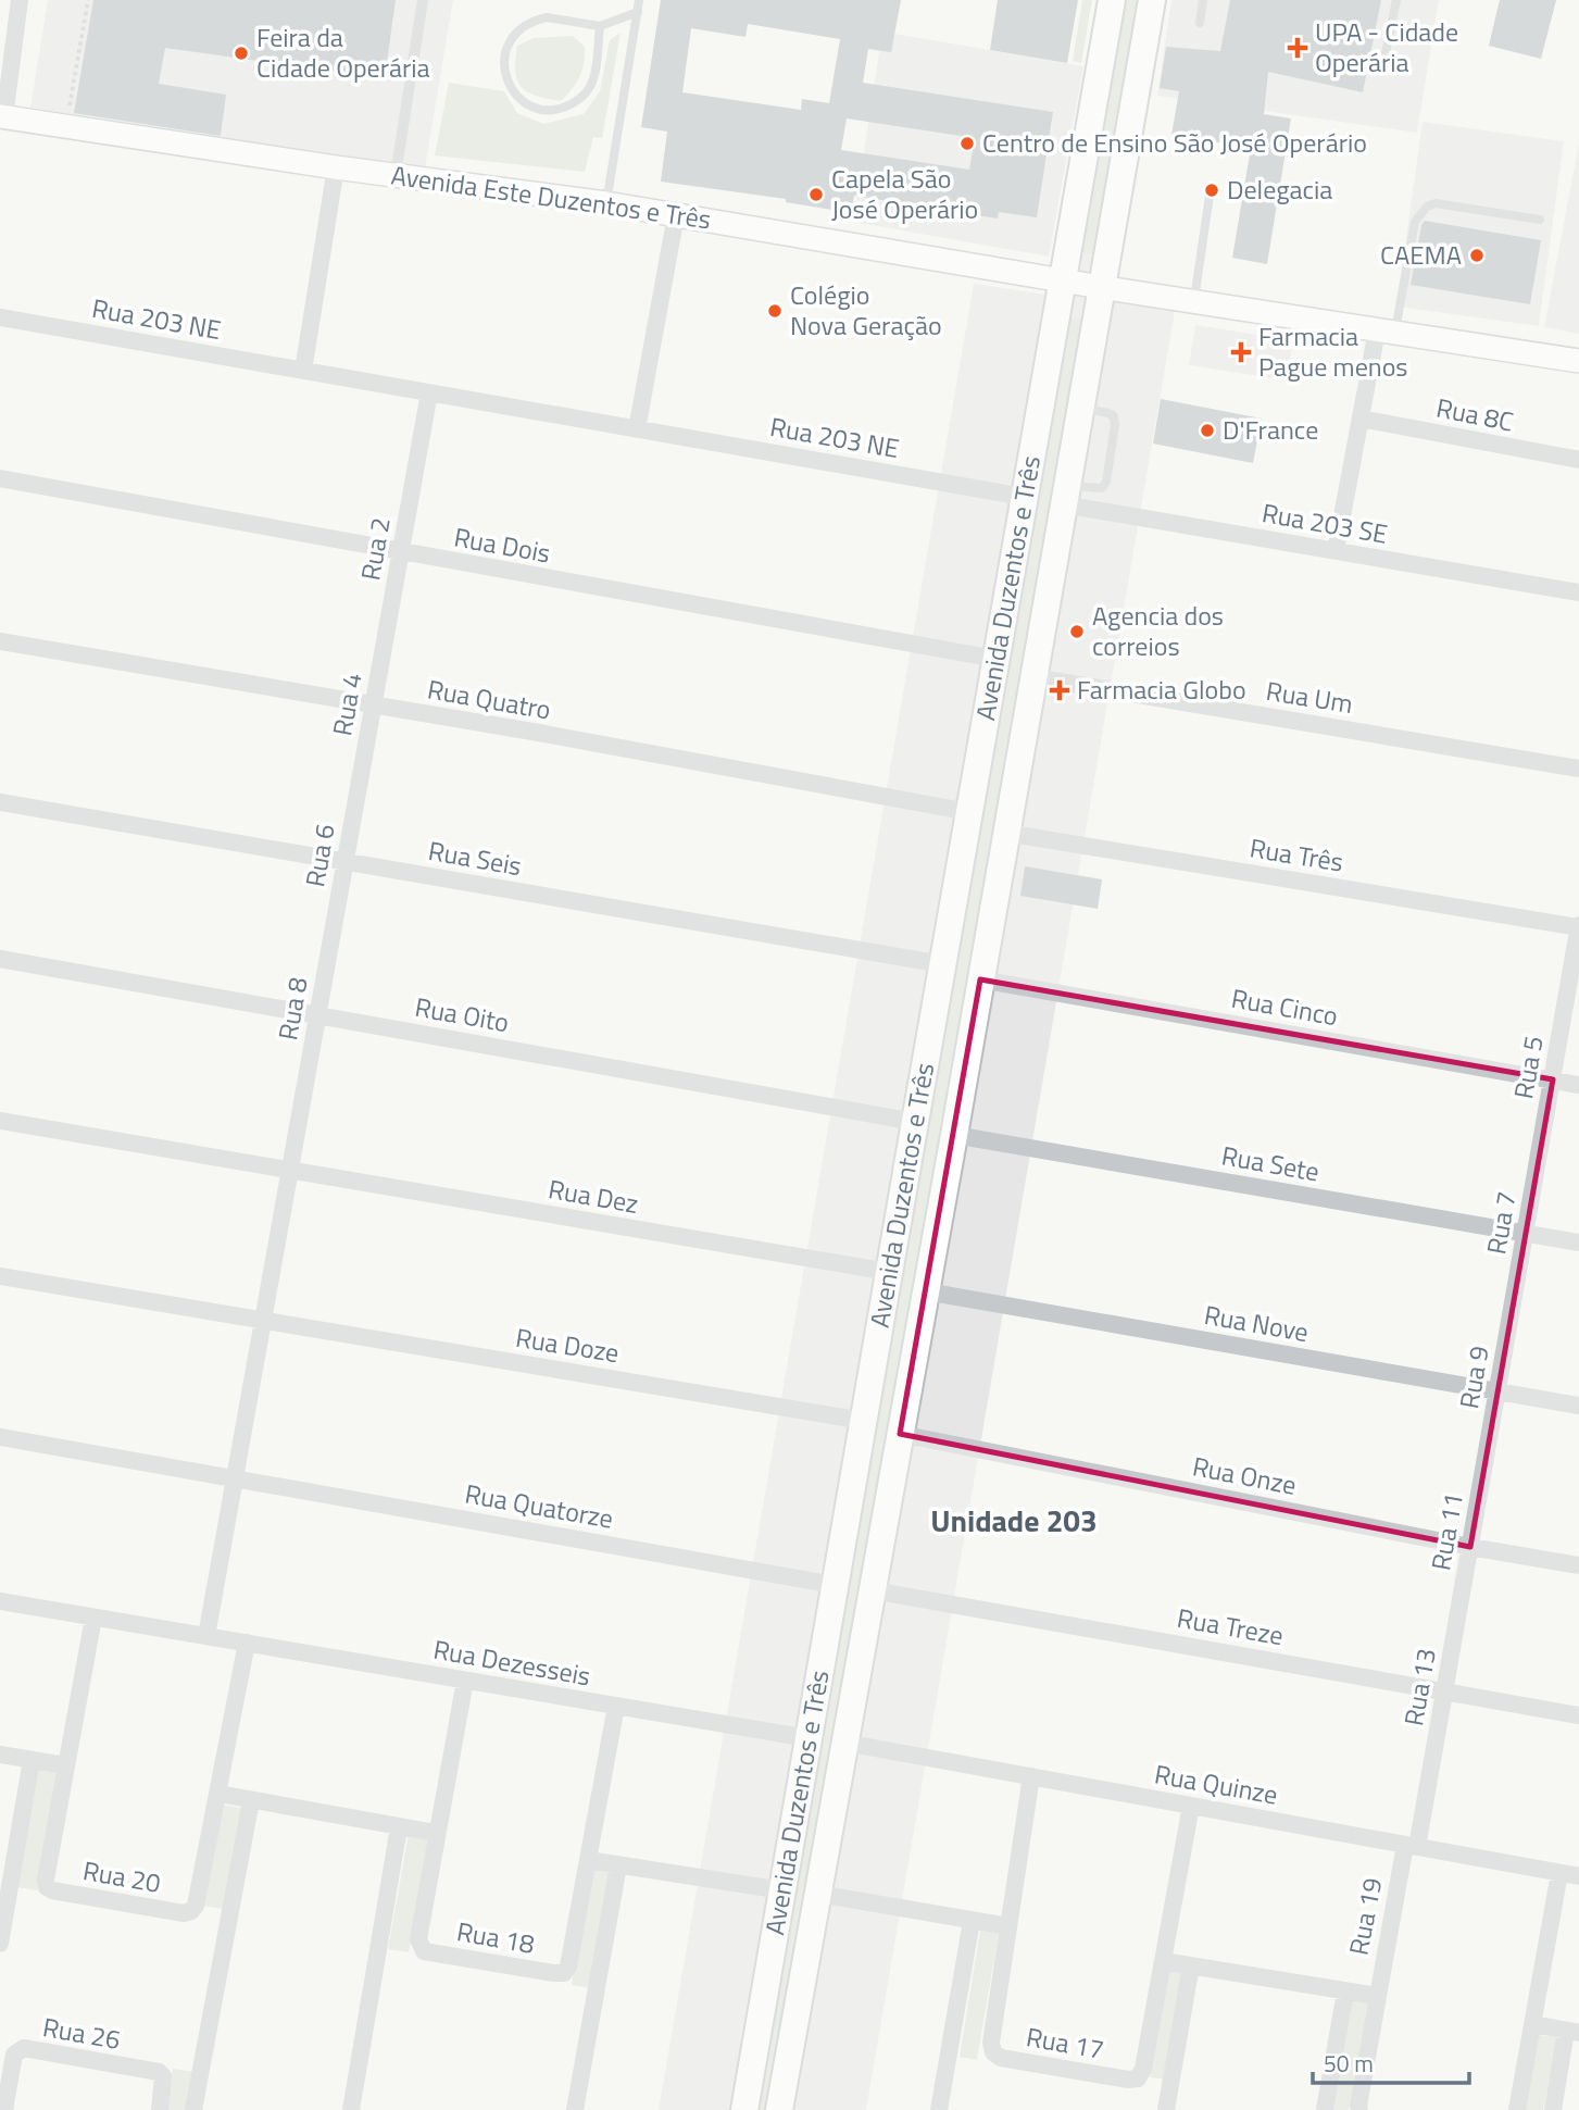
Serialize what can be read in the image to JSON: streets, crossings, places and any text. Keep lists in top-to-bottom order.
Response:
{
  "streets": {
    "main road": ["Avenida Este Duzentos e Três", "Avenida Duzentos e Três"],
    "street": [
      "Rua 203 NE",
      "Rua 8C",
      "Rua 203 SE",
      "Rua Dois",
      "Rua 2",
      "Rua Um",
      "Rua Quatro",
      "Rua 4",
      "Rua 6",
      "Rua Três",
      "Rua Seis",
      "Rua Cinco",
      "Rua 8",
      "Rua Oito",
      "Rua 5",
      "Rua Sete",
      "Rua Dez",
      "Rua 7",
      "Rua Nove",
      "Rua Doze",
      "Rua 9",
      "Rua Onze",
      "Rua Quatorze",
      "Rua 11",
      "Rua Treze",
      "Rua Dezesseis",
      "Rua 13",
      "Rua Quinze",
      "Rua 20",
      "Rua 19",
      "Rua 18",
      "Rua 26",
      "Rua 17"
    ]
  },
  "crossings": [
    ["Avenida Este Duzentos e Três", "Avenida Duzentos e Três"],
    ["Rua 203 NE", "Rua 2"],
    ["Rua 203 NE", "Avenida Duzentos e Três"],
    ["Rua 203 SE", "Avenida Duzentos e Três"],
    ["Rua Dois", "Rua 2"],
    ["Rua Dois", "Avenida Duzentos e Três"],
    ["Rua 2", "Rua 4"],
    ["Avenida Duzentos e Três", "Rua Um"],
    ["Avenida Duzentos e Três", "Rua Quatro"],
    ["Avenida Duzentos e Três", "Rua Três"],
    ["Avenida Duzentos e Três", "Rua Seis"],
    ["Avenida Duzentos e Três", "Rua Cinco"],
    ["Avenida Duzentos e Três", "Rua Oito"],
    ["Avenida Duzentos e Três", "Rua Sete"],
    ["Avenida Duzentos e Três", "Rua Dez"],
    ["Avenida Duzentos e Três", "Rua Nove"],
    ["Avenida Duzentos e Três", "Rua Doze"],
    ["Avenida Duzentos e Três", "Rua Onze"],
    ["Avenida Duzentos e Três", "Rua Quatorze"],
    ["Avenida Duzentos e Três", "Rua Treze"],
    ["Avenida Duzentos e Três", "Rua Dezesseis"],
    ["Avenida Duzentos e Três", "Rua Quinze"],
    ["Rua Quatro", "Rua 4"],
    ["Rua 4", "Rua 6"],
    ["Rua 6", "Rua Seis"],
    ["Rua 6", "Rua 8"],
    ["Rua Três", "Rua 5"],
    ["Rua Cinco", "Rua 5"],
    ["Rua 8", "Rua Oito"],
    ["Rua 8", "Rua Dez"],
    ["Rua 5", "Rua 7"],
    ["Rua Sete", "Rua 7"],
    ["Rua 7", "Rua 9"],
    ["Rua Nove", "Rua 9"],
    ["Rua 9", "Rua 11"],
    ["Rua Onze", "Rua 11"],
    ["Rua 11", "Rua 13"],
    ["Rua Treze", "Rua 13"],
    ["Rua Dezesseis", "Rua 20"],
    ["Rua Dezesseis", "Rua 18"],
    ["Rua 13", "Rua Quinze"],
    ["Rua 13", "Rua 19"],
    ["Rua Quinze", "Rua 19"],
    ["Rua Quinze", "Rua 17"]
  ],
  "districts": ["Unidade 203"],
  "places": {
    "health": ["UPA - Cidade Operária", "Farmacia Pague menos", "Farmacia Globo"],
    "other": [
      "Feira da Cidade Operária",
      "Centro de Ensino São José Operário",
      "Delegacia",
      "Capela São José Operário",
      "CAEMA",
      "Colégio Nova Geração",
      "D'France",
      "Agencia dos correios"
    ]
  },
  "scale_bar": "50 m"
}
